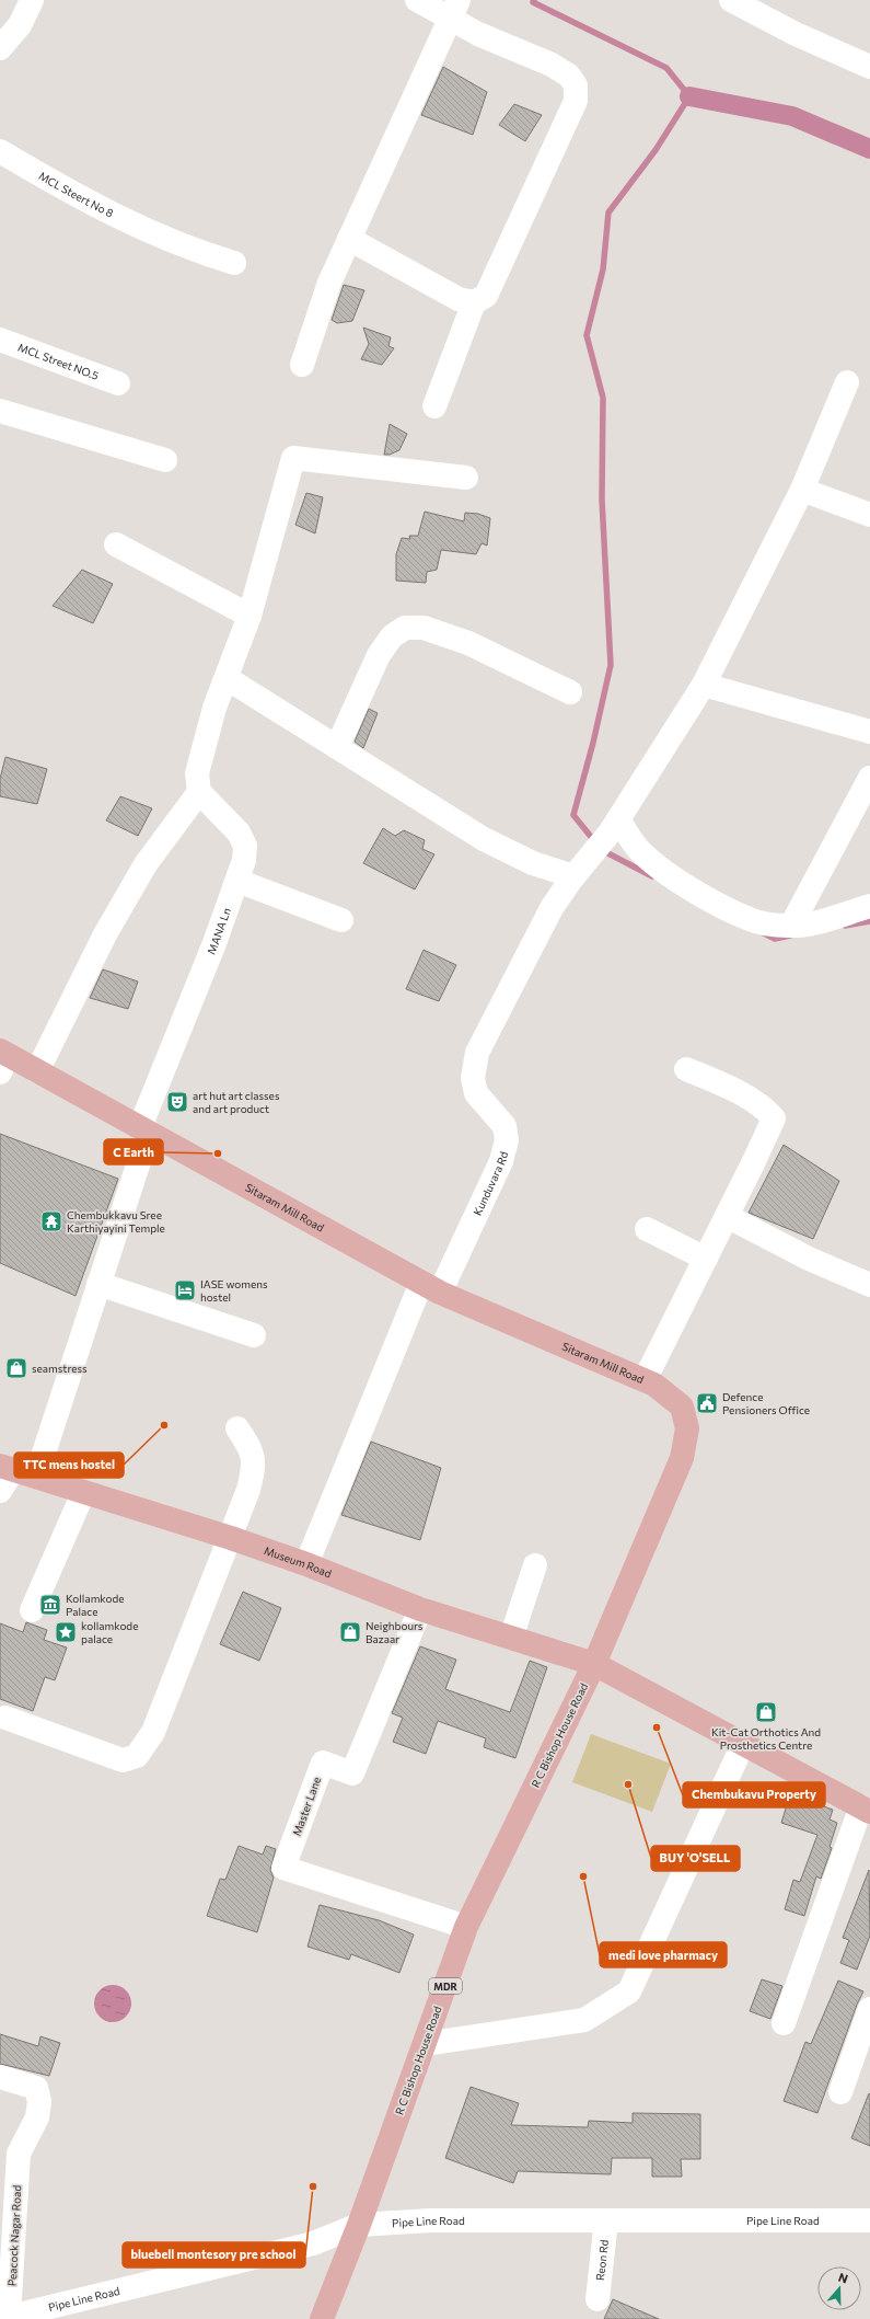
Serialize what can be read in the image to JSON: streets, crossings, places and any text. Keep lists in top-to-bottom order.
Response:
{
  "streets": {
    "main road": [
      "Sitaram Mill Road",
      "Museum Road",
      "R C Bishop House Road",
      "MDR"
    ],
    "street": [
      "MCL Steert No 8",
      "MCL Street NO.5",
      "MANA Ln",
      "Kunduvara Rd",
      "Master Lane",
      "Pipe Line Road",
      "Peacock Nagar Road",
      "Reon Rd"
    ]
  },
  "crossings": [
    ["MANA Ln", "Sitaram Mill Road"],
    ["MANA Ln", "Museum Road"],
    ["Kunduvara Rd", "Sitaram Mill Road"],
    ["Kunduvara Rd", "Museum Road"],
    ["Sitaram Mill Road", "Museum Road"],
    ["Sitaram Mill Road", "R C Bishop House Road"],
    ["Museum Road", "R C Bishop House Road"],
    ["Museum Road", "Master Lane"],
    ["R C Bishop House Road", "Master Lane"],
    ["R C Bishop House Road", "Pipe Line Road"],
    ["Pipe Line Road", "Peacock Nagar Road"],
    ["Pipe Line Road", "Reon Rd"]
  ],
  "places": {
    "theatre": ["art hut art classes and art product"],
    "other": [
      "C Earth",
      "TTC mens hostel",
      "Chembukavu Property",
      "BUY 'O'SELL",
      "medi love pharmacy",
      "bluebell montesory pre school"
    ],
    "temple": ["Chembukkavu Sree Karthiyayini Temple"],
    "hotel": ["IASE womens hostel"],
    "shop": ["seamstress", "Neighbours Bazaar", "Kit-Cat Orthotics And Prosthetics Centre"],
    "public building": ["Defence Pensioners Office"],
    "museum": ["Kollamkode Palace"],
    "place": ["kollamkode palace"]
  },
  "north": "top"
}
